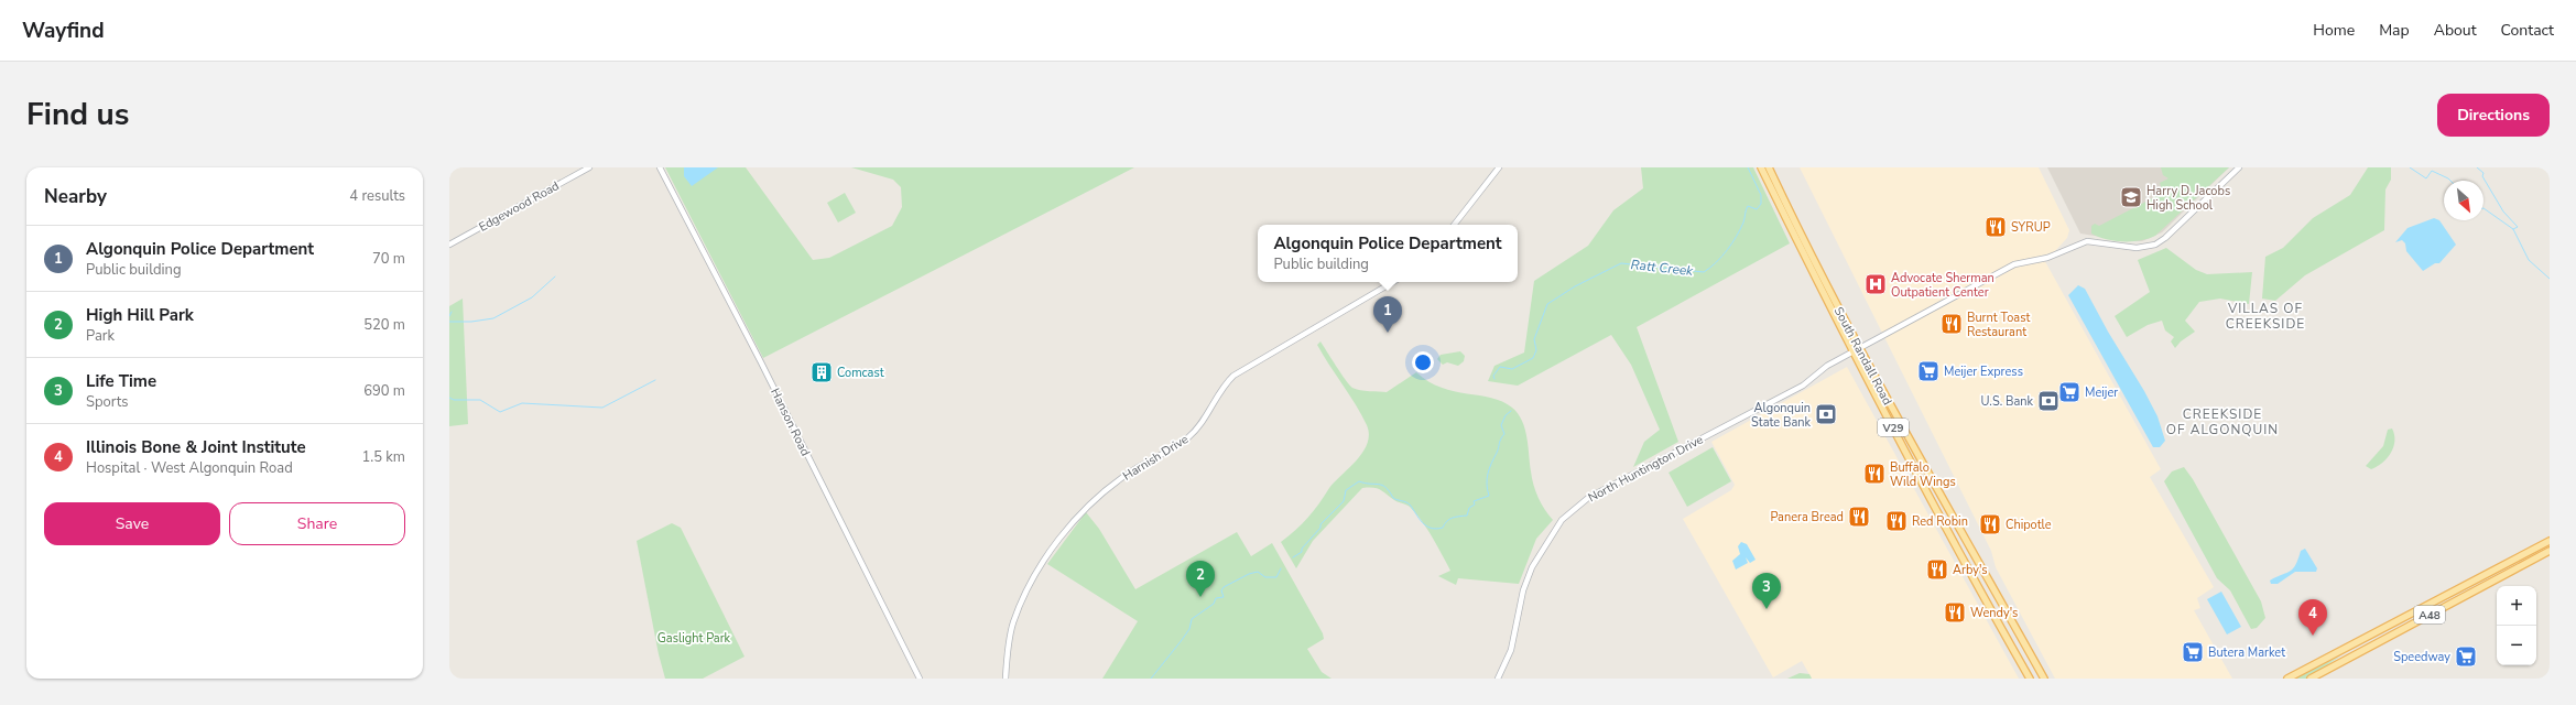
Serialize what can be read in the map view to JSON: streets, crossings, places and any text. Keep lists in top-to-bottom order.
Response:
{
  "streets": {
    "main road": ["South Randall Road", "V29", "A48"],
    "street": [
      "Edgewood Road",
      "Hanson Road",
      "Harnish Drive",
      "North Huntington Drive"
    ]
  },
  "crossings": [
    ["South Randall Road", "North Huntington Drive"]
  ],
  "districts": ["VILLAS OF CREEKSIDE", "CREEKSIDE OF ALGONQUIN"],
  "water": ["Ratt Creek"],
  "parks": ["Gaslight Park"],
  "places": {
    "school or university": ["Harry D. Jacobs High School"],
    "restaurant": [
      "SYRUP",
      "Burnt Toast Restaurant",
      "Buffalo Wild Wings",
      "Panera Bread",
      "Red Robin",
      "Chipotle",
      "Arby's",
      "Wendy's"
    ],
    "hospital": ["Advocate Sherman Outpatient Center"],
    "supermarket": [
      "Meijer Express",
      "Meijer",
      "Butera Market",
      "Speedway"
    ],
    "building": ["Comcast"],
    "bank": ["U.S. Bank", "Algonquin State Bank"]
  },
  "north": "bottom right",
  "page": {
    "header": "Wayfind",
    "nav": [
      "Home",
      "Map",
      "About",
      "Contact"
    ],
    "title": "Find us",
    "buttons": [
      "Directions",
      ["Save", "Share"]
    ],
    "heading": ["Nearby", "4 results"],
    "list": [
      {
        "mark": "1",
        "name": "Algonquin Police Department",
        "note": "Public building",
        "value": "70 m"
      },
      {
        "mark": "2",
        "name": "High Hill Park",
        "note": "Park",
        "value": "520 m"
      },
      {
        "mark": "3",
        "name": "Life Time",
        "note": "Sports",
        "value": "690 m"
      },
      {
        "mark": "4",
        "name": "Illinois Bone & Joint Institute",
        "note": "Hospital · West Algonquin Road",
        "value": "1.5 km"
      }
    ],
    "popup": ["Algonquin Police Department", "Public building"],
    "pins": [
      "1",
      "2",
      "3",
      "4"
    ],
    "map_buttons": ["+", "−"]
  }
}
